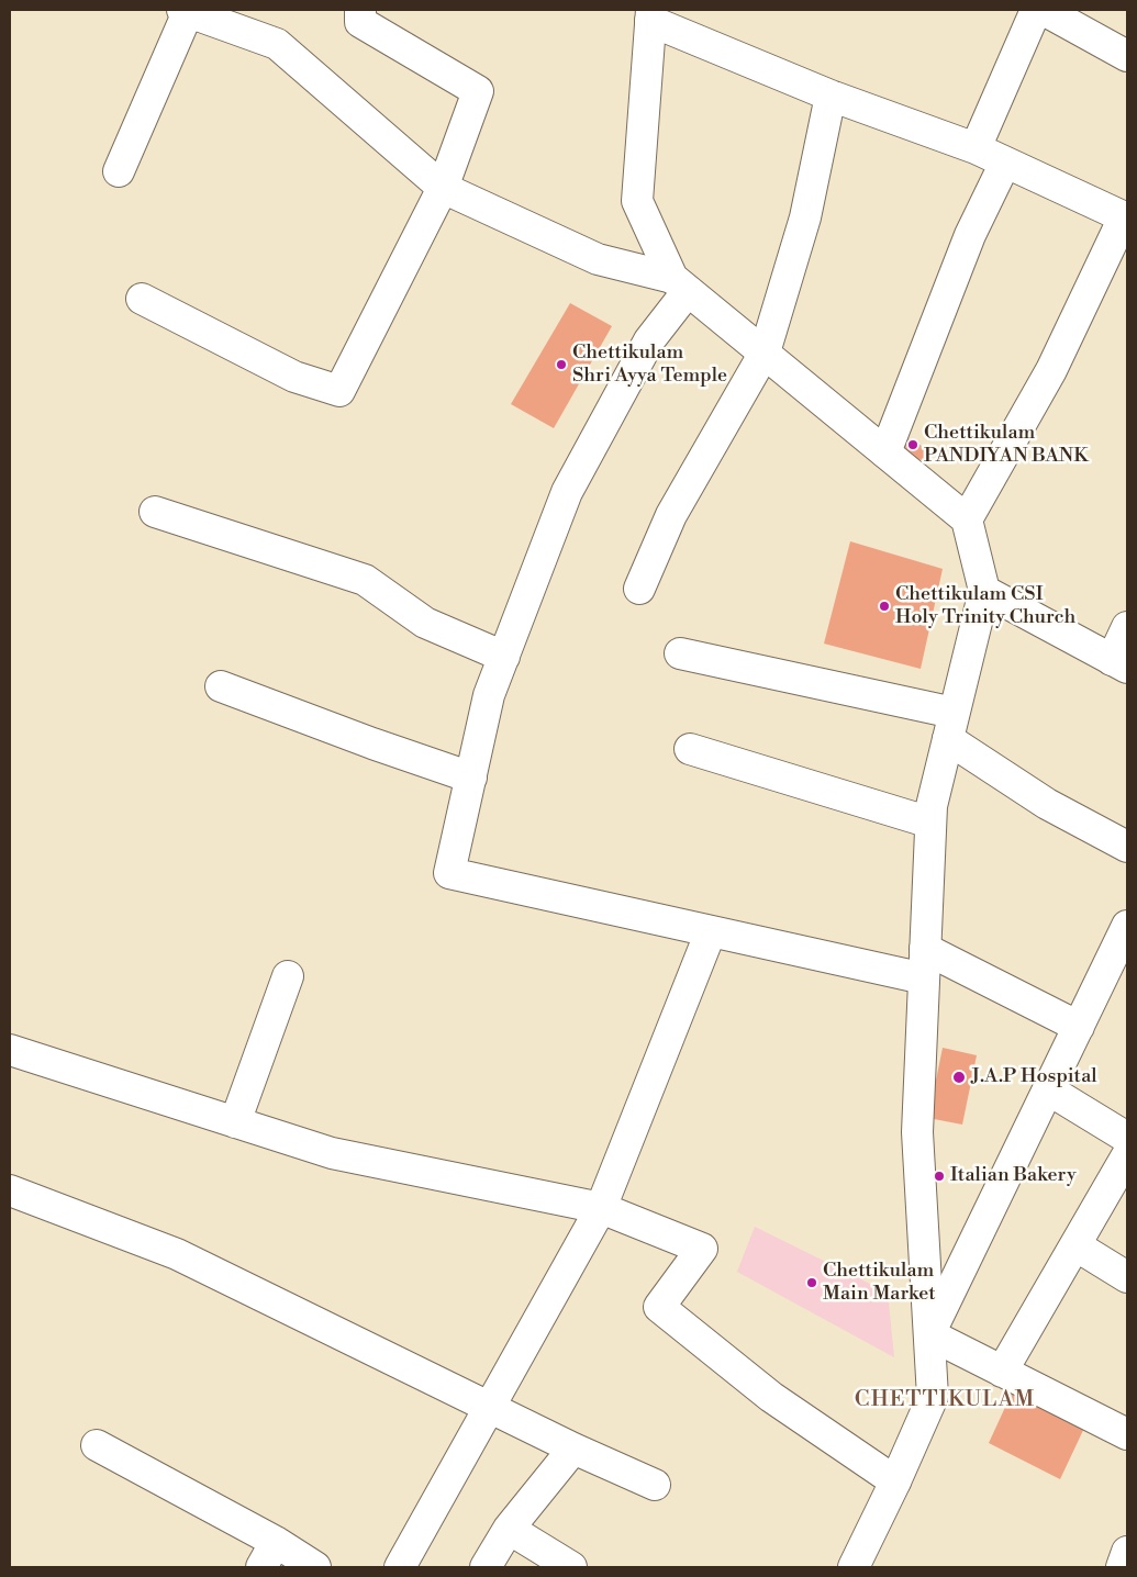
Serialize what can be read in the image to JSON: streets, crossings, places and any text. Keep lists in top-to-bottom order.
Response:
{
  "districts": ["CHETTIKULAM"],
  "places": [
    "Chettikulam Shri Ayya Temple",
    "Chettikulam PANDIYAN BANK",
    "Chettikulam CSI Holy Trinity Church",
    "J.A.P Hospital",
    "Italian Bakery",
    "Chettikulam Main Market"
  ]
}
